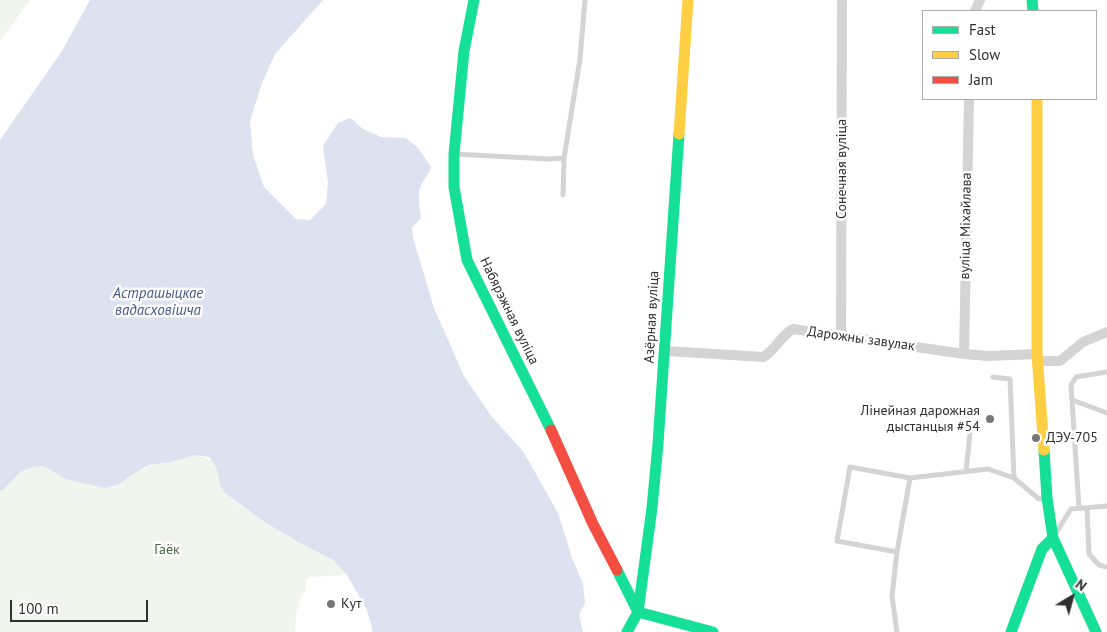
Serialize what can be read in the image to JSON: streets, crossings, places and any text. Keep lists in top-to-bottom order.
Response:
{
  "streets": {
    "street": [
      "Сонечная вуліца",
      "вуліца Міхайлава",
      "Набярэжная вуліца",
      "Азёрная вуліца",
      "Дарожны завулак"
    ]
  },
  "crossings": [
    ["Сонечная вуліца", "Дарожны завулак"],
    ["вуліца Міхайлава", "Дарожны завулак"],
    ["Набярэжная вуліца", "Азёрная вуліца"],
    ["Азёрная вуліца", "Дарожны завулак"]
  ],
  "water": ["Астрашыцкае вадасховішча"],
  "parks": ["Гаёк"],
  "places": ["Лінейная дарожная дыстанцыя #54", "ДЭУ-705", "Кут"],
  "legend": ["Fast", "Slow", "Jam"],
  "scale_bar": "100 m",
  "north": "top right"
}
